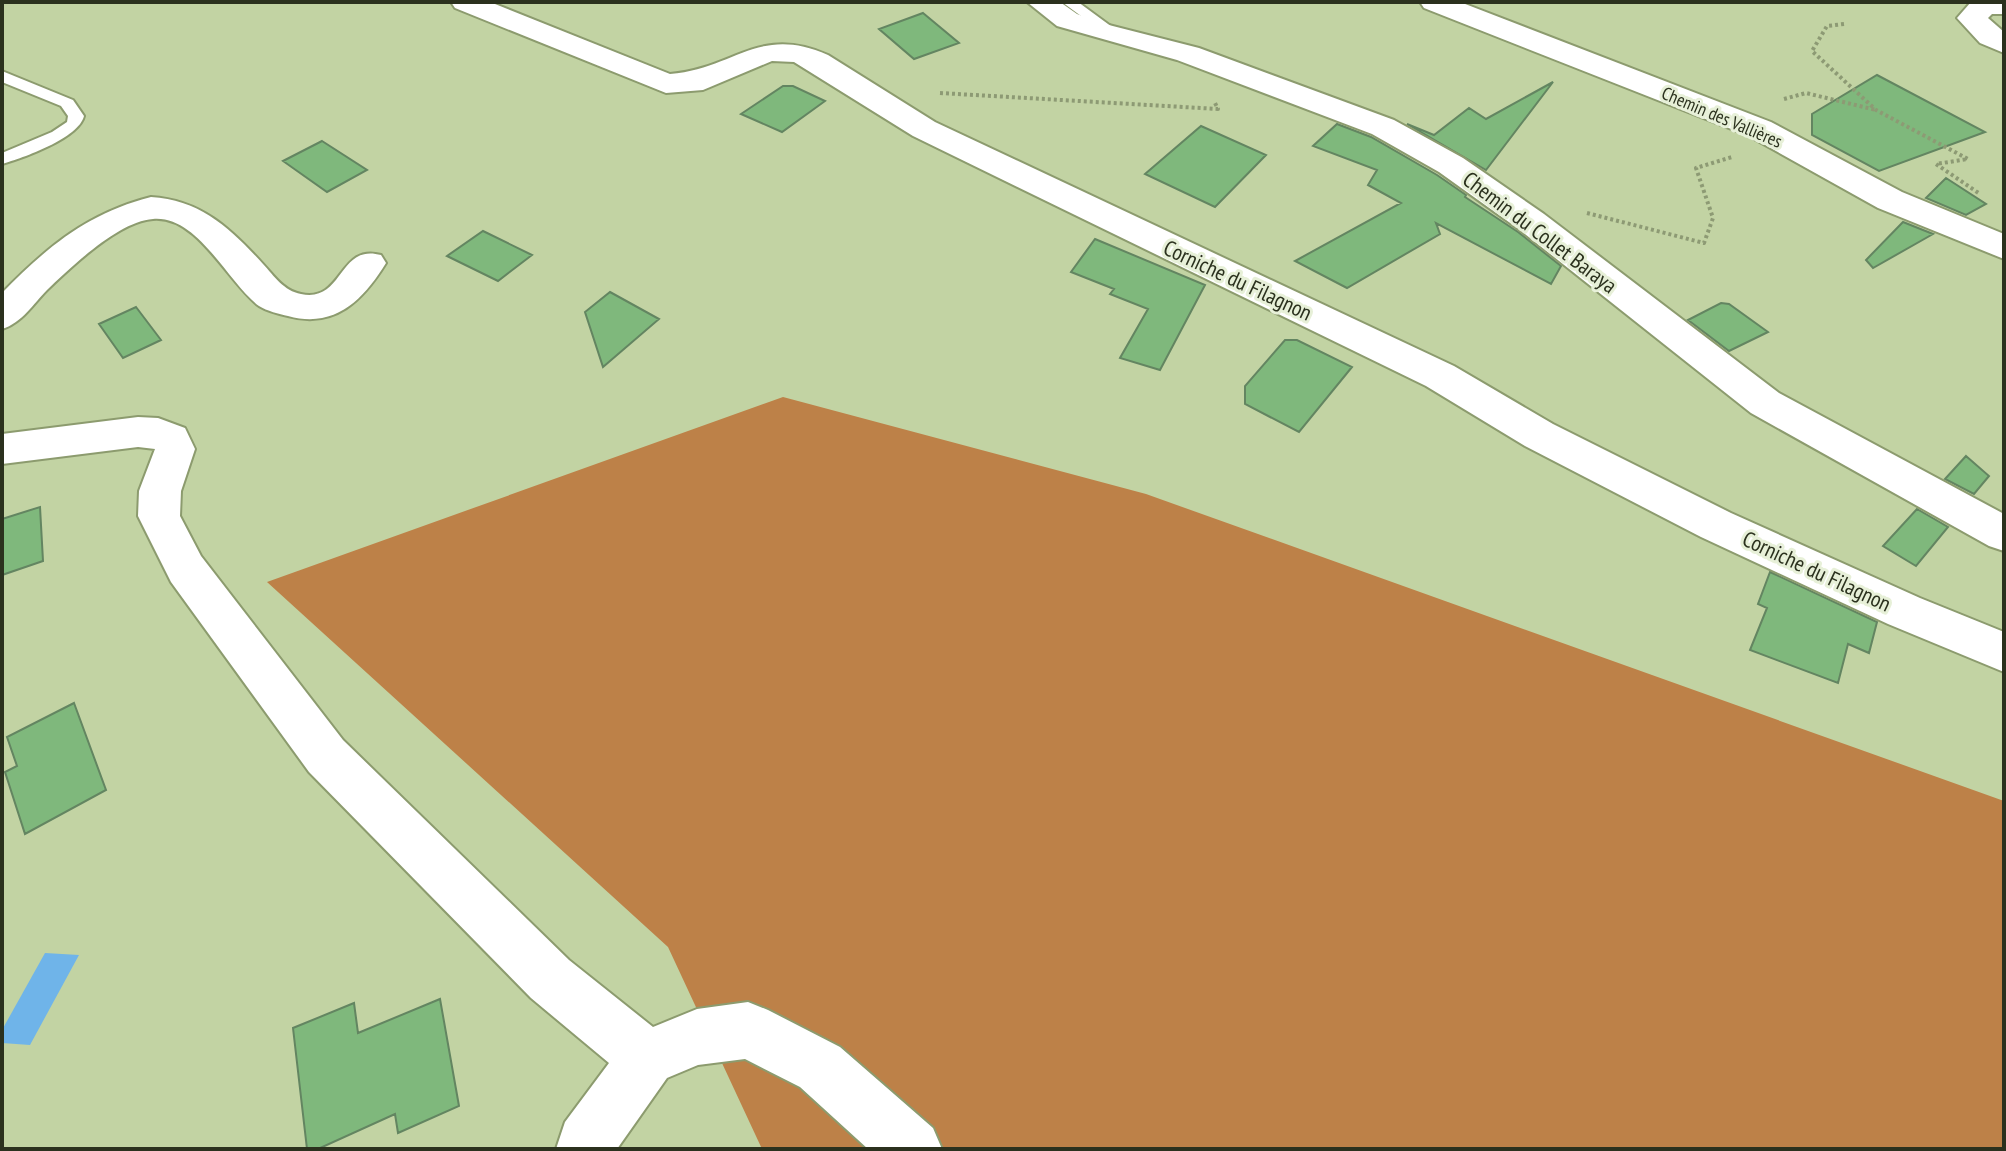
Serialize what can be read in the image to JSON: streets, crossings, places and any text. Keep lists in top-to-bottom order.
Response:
{
  "streets": {
    "street": ["Chemin des Vallières", "Chemin du Collet Baraya", "Corniche du Filagnon"]
  }
}
